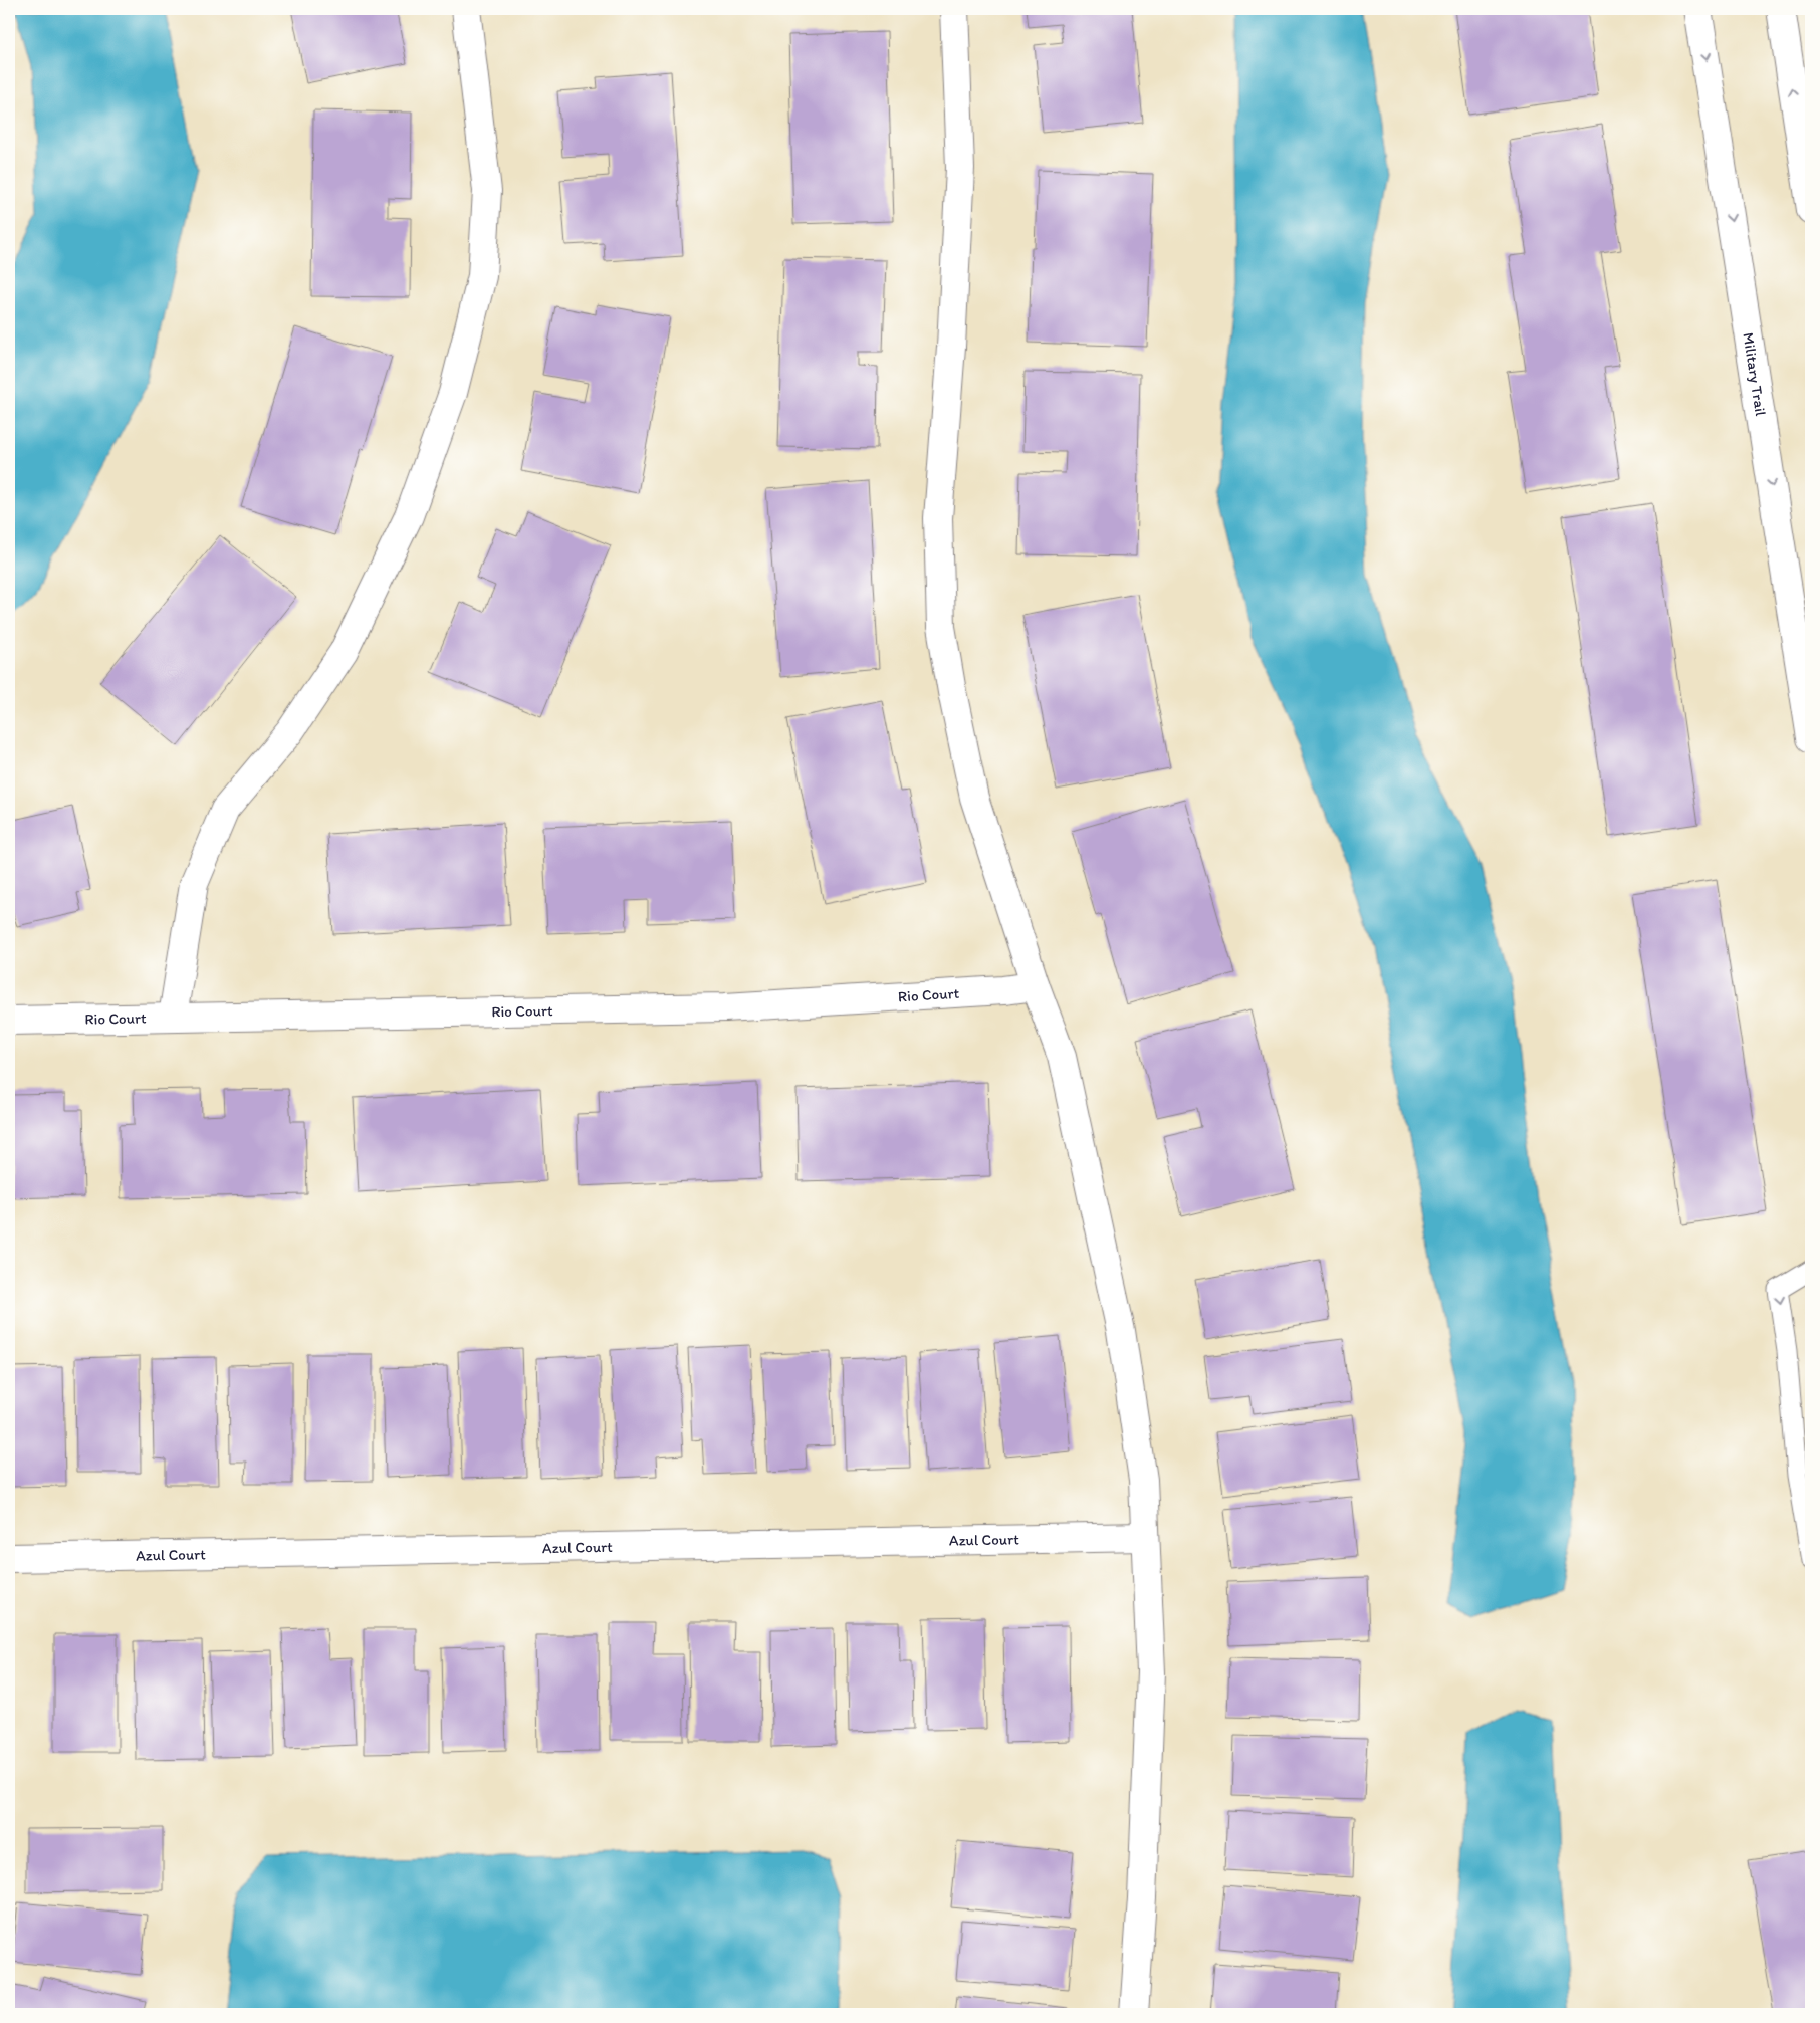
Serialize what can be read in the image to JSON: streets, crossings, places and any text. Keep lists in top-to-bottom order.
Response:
{
  "streets": {
    "street": ["Military Trail", "Rio Court", "Azul Court"]
  },
  "one_way": ["Military Trail"]
}
